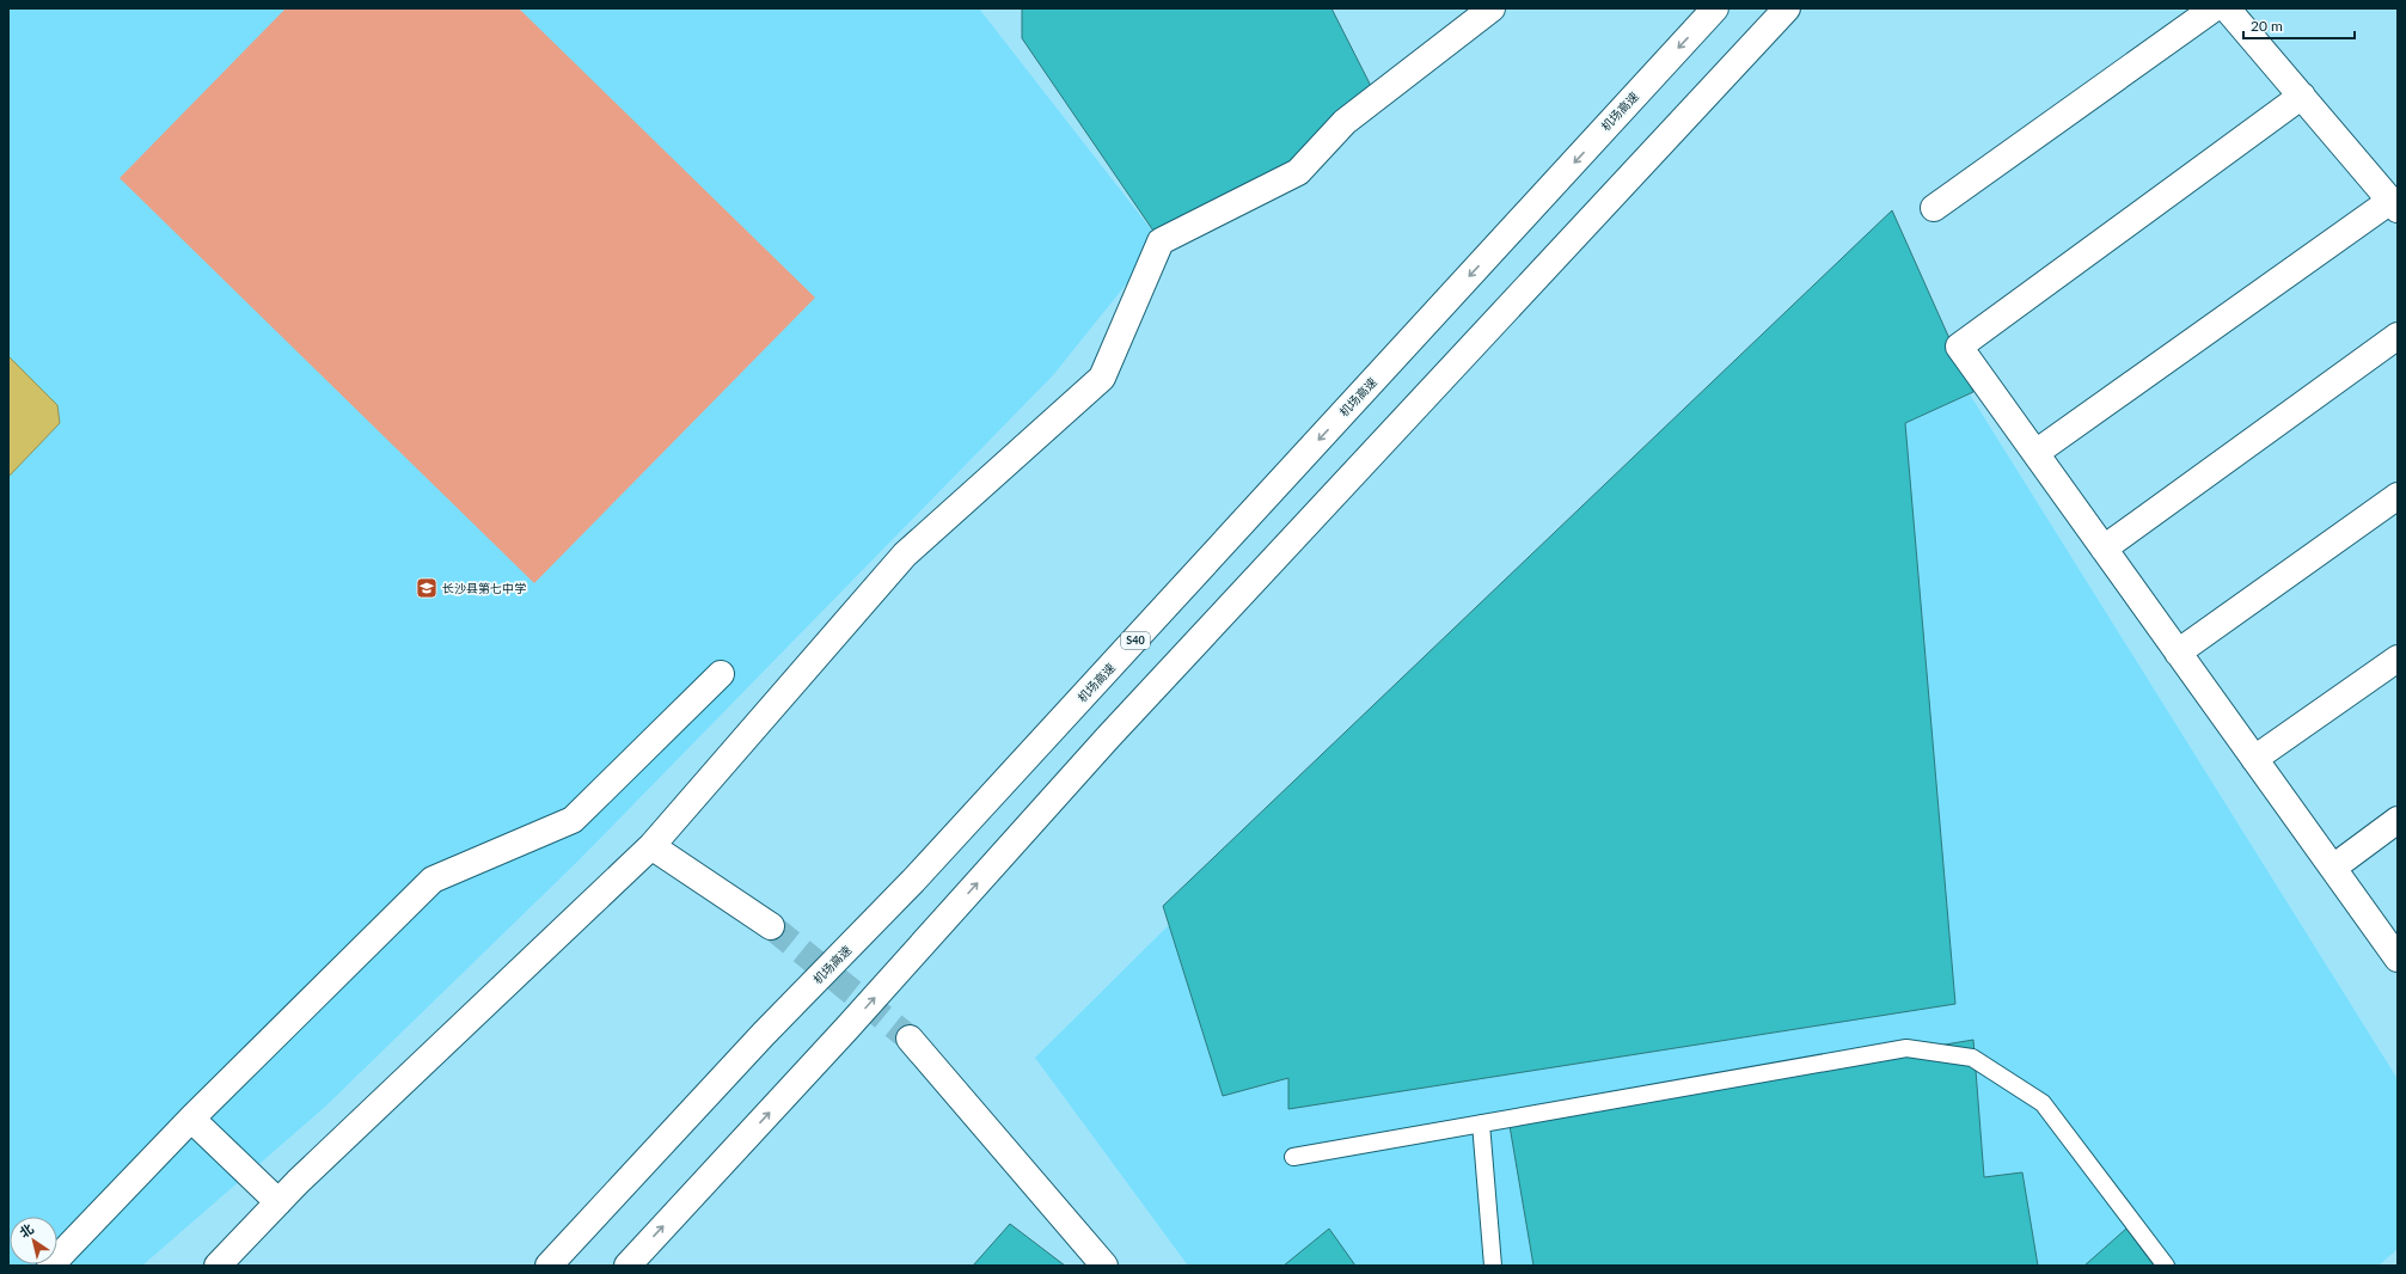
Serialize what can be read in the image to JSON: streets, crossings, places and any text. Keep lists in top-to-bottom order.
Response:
{
  "streets": {
    "main road": ["机场高速", "S40"]
  },
  "places": {
    "school or university": ["长沙县第七中学"]
  },
  "scale_bar": "20 m",
  "north": "top left"
}
